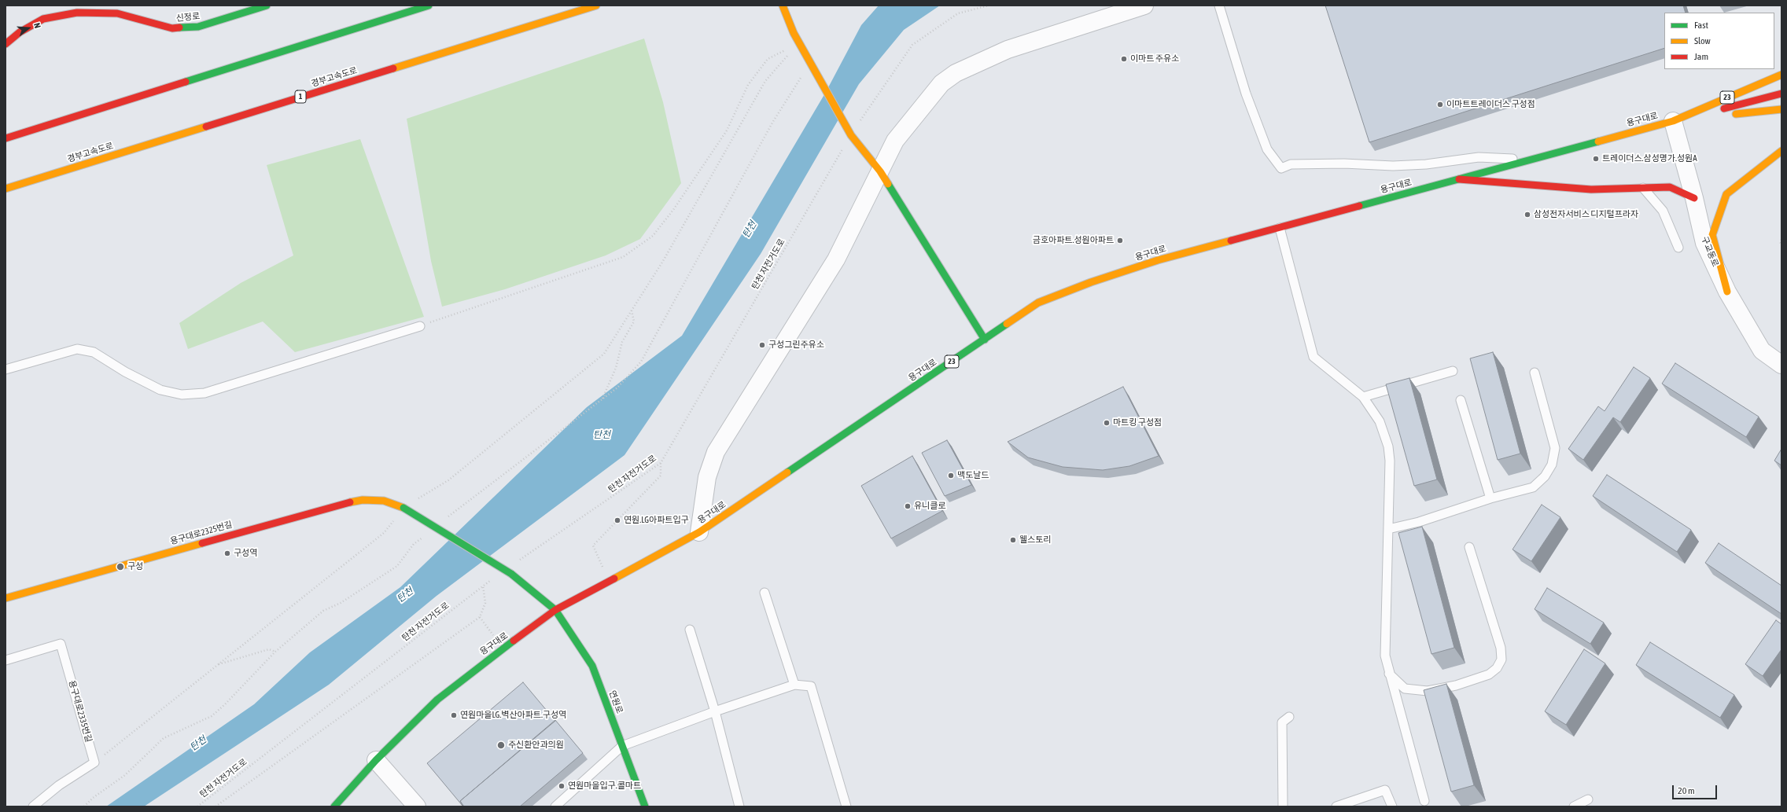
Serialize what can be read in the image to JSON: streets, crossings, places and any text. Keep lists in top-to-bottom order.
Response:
{
  "streets": {
    "main road": [
      "신정로",
      "경부고속도로",
      "1",
      "23",
      "용구대로",
      "용구대로2325번길",
      "연원로"
    ],
    "street": ["구교동로"],
    "lane": ["용구대로2335번길"],
    "path": ["탄천 자전거도로"]
  },
  "crossings": [
    ["용구대로", "구교동로"],
    ["용구대로", "용구대로2325번길"],
    ["용구대로", "연원로"],
    ["용구대로2325번길", "연원로"]
  ],
  "water": ["탄천"],
  "places": [
    "이마트 주유소",
    "이마트트레이더스 구성점",
    "트레이더스.삼성명가.성원A",
    "삼성전자서비스 디지털프라자",
    "금호아파트.성원아파트",
    "구성그린주유소",
    "마트킹 구성점",
    "맥도날드",
    "유니클로",
    "연원.LG아파트입구",
    "웰스토리",
    "구성역",
    "구성",
    "연원마을LG.벽산아파트.구성역",
    "주신환안과의원",
    "연원마을입구.콜마트"
  ],
  "legend": ["Fast", "Slow", "Jam"],
  "scale_bar": "20 m",
  "north": "right"
}
